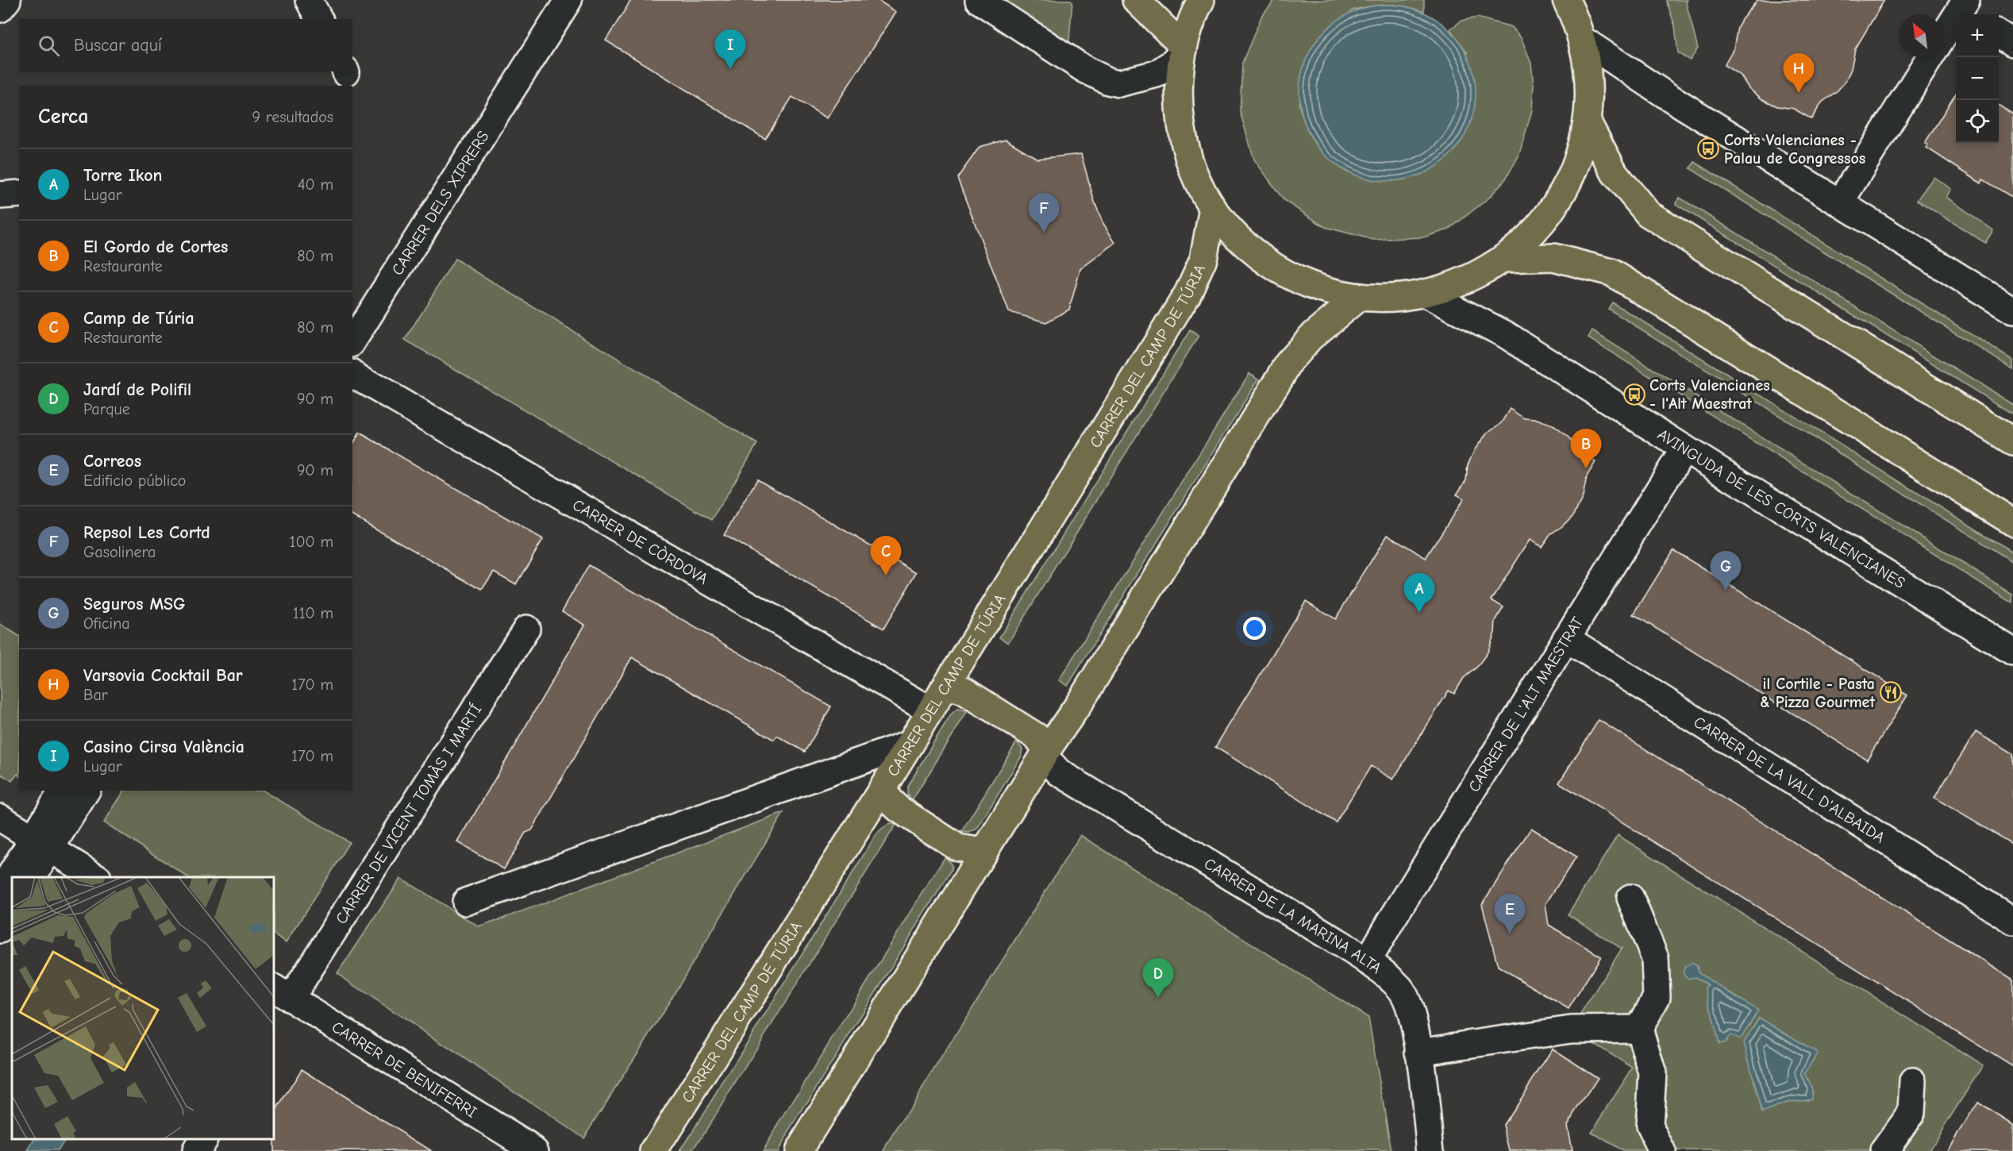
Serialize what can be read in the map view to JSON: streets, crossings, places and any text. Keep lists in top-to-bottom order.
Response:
{
  "streets": {
    "main road": ["CARRER DEL CAMP DE TÚRIA"],
    "street": [
      "CARRER DELS XIPRERS",
      "AVINGUDA DE LES CORTS VALENCIANES",
      "CARRER DE CÒRDOVA",
      "CARRER DE L'ALT MAESTRAT",
      "CARRER DE LA VALL D'ALBAIDA",
      "CARRER DE VICENT TOMÀS I MARTÍ",
      "CARRER DE LA MARINA ALTA",
      "CARRER DE BENIFERRI"
    ]
  },
  "crossings": [
    ["CARRER DEL CAMP DE TÚRIA", "CARRER DE CÒRDOVA"],
    ["CARRER DEL CAMP DE TÚRIA", "CARRER DE LA MARINA ALTA"],
    ["AVINGUDA DE LES CORTS VALENCIANES", "CARRER DE L'ALT MAESTRAT"],
    ["CARRER DE CÒRDOVA", "CARRER DE LA MARINA ALTA"],
    ["CARRER DE L'ALT MAESTRAT", "CARRER DE LA VALL D'ALBAIDA"],
    ["CARRER DE L'ALT MAESTRAT", "CARRER DE LA MARINA ALTA"],
    ["CARRER DE VICENT TOMÀS I MARTÍ", "CARRER DE BENIFERRI"]
  ],
  "places": {
    "bus stop": ["Corts Valencianes - Palau de Congressos", "Corts Valencianes - l'Alt Maestrat"],
    "restaurant": ["il Cortile - Pasta & Pizza Gourmet"]
  },
  "north": "top left",
  "page": {
    "map_buttons": ["+", "−"],
    "search": "Buscar aquí",
    "pins": [
      "I",
      "H",
      "F",
      "B",
      "C",
      "G",
      "A",
      "E",
      "D"
    ],
    "heading": ["Cerca", "9 resultados"],
    "list": [
      {
        "mark": "A",
        "name": "Torre Ikon",
        "note": "Lugar",
        "value": "40 m"
      },
      {
        "mark": "B",
        "name": "El Gordo de Cortes",
        "note": "Restaurante",
        "value": "80 m"
      },
      {
        "mark": "C",
        "name": "Camp de Túria",
        "note": "Restaurante",
        "value": "80 m"
      },
      {
        "mark": "D",
        "name": "Jardí de Polifil",
        "note": "Parque",
        "value": "90 m"
      },
      {
        "mark": "E",
        "name": "Correos",
        "note": "Edificio público",
        "value": "90 m"
      },
      {
        "mark": "F",
        "name": "Repsol Les Cortd",
        "note": "Gasolinera",
        "value": "100 m"
      },
      {
        "mark": "G",
        "name": "Seguros MSG",
        "note": "Oficina",
        "value": "110 m"
      },
      {
        "mark": "H",
        "name": "Varsovia Cocktail Bar",
        "note": "Bar",
        "value": "170 m"
      },
      {
        "mark": "I",
        "name": "Casino Cirsa València",
        "note": "Lugar",
        "value": "170 m"
      }
    ]
  }
}
